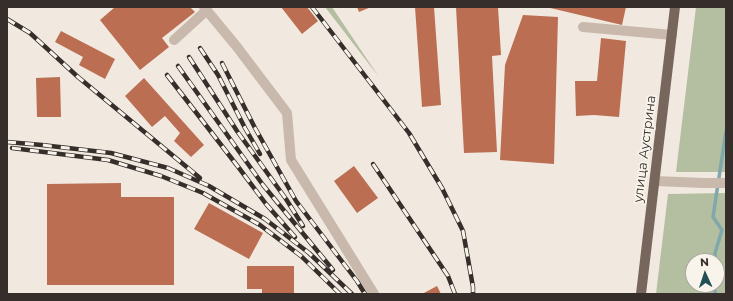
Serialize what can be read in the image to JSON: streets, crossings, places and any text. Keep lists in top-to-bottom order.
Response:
{
  "streets": {
    "main road": ["улица Аустрина"]
  },
  "north": "top"
}
